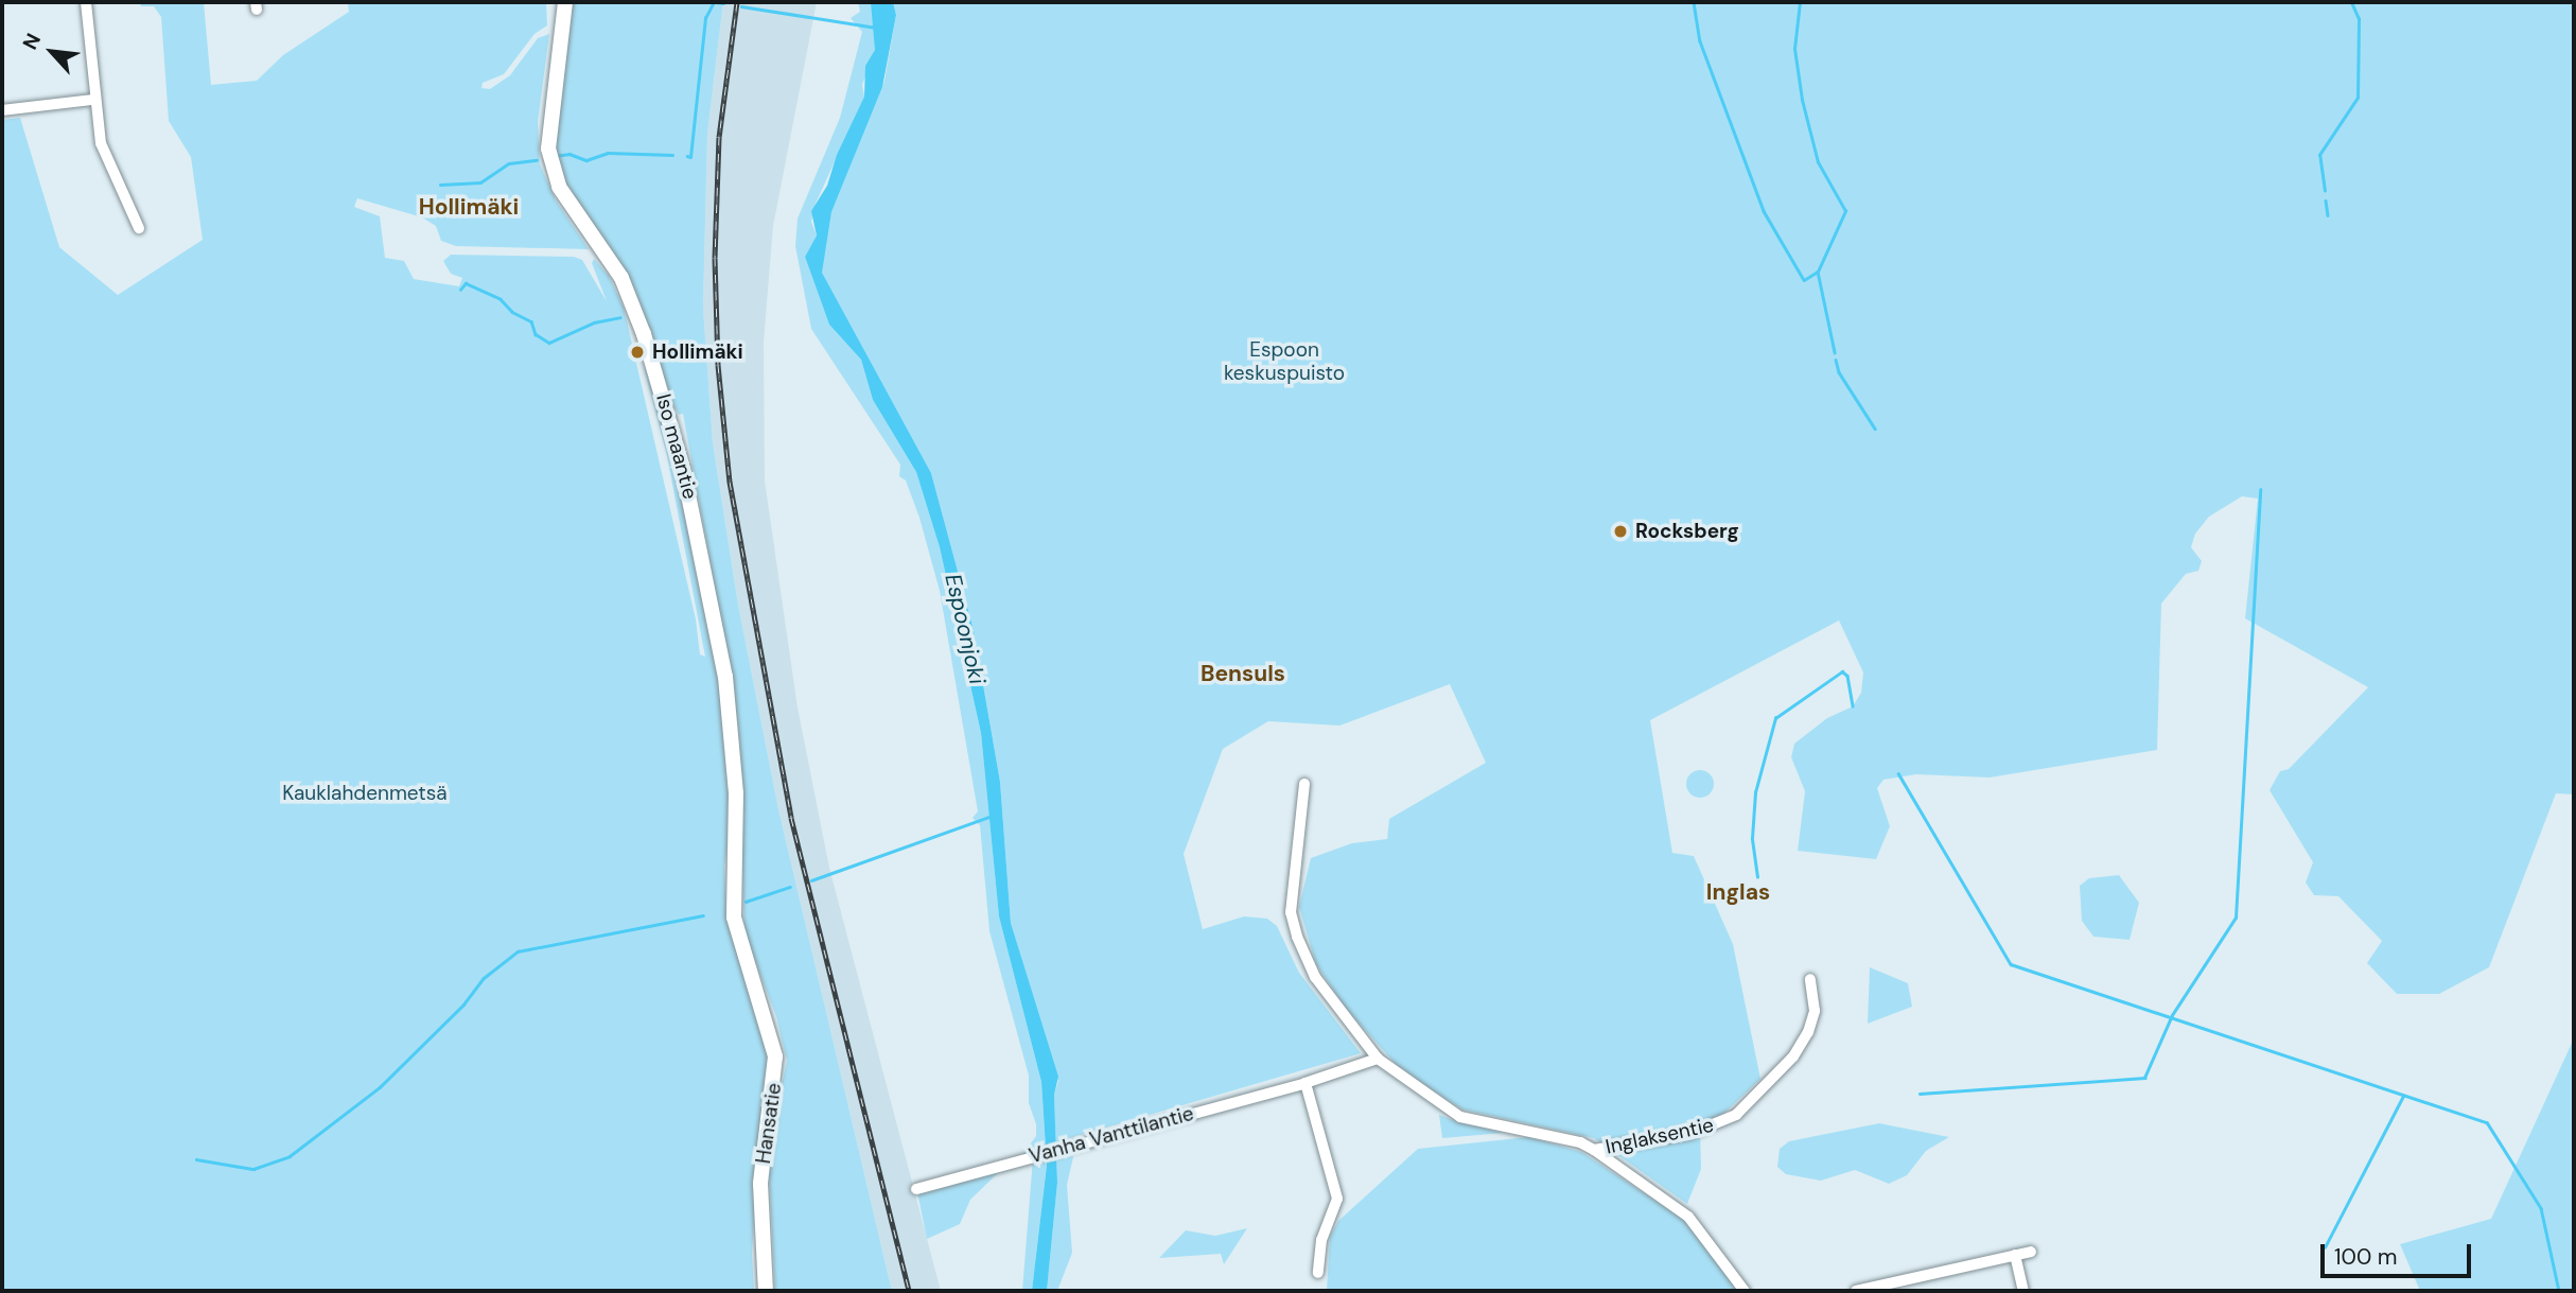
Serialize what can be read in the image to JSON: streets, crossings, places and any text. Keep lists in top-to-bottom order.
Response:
{
  "streets": {
    "main road": ["Iso maantie", "Hansatie"],
    "street": ["Vanha Vanttilantie", "Inglaksentie"]
  },
  "crossings": [
    ["Iso maantie", "Hansatie"]
  ],
  "districts": ["Hollimäki", "Bensuls", "Inglas"],
  "water": ["Espoonjoki"],
  "parks": ["Espoon keskuspuisto", "Kauklahdenmetsä"],
  "places": ["Hollimäki", "Rocksberg"],
  "scale_bar": "100 m",
  "north": "top left"
}
